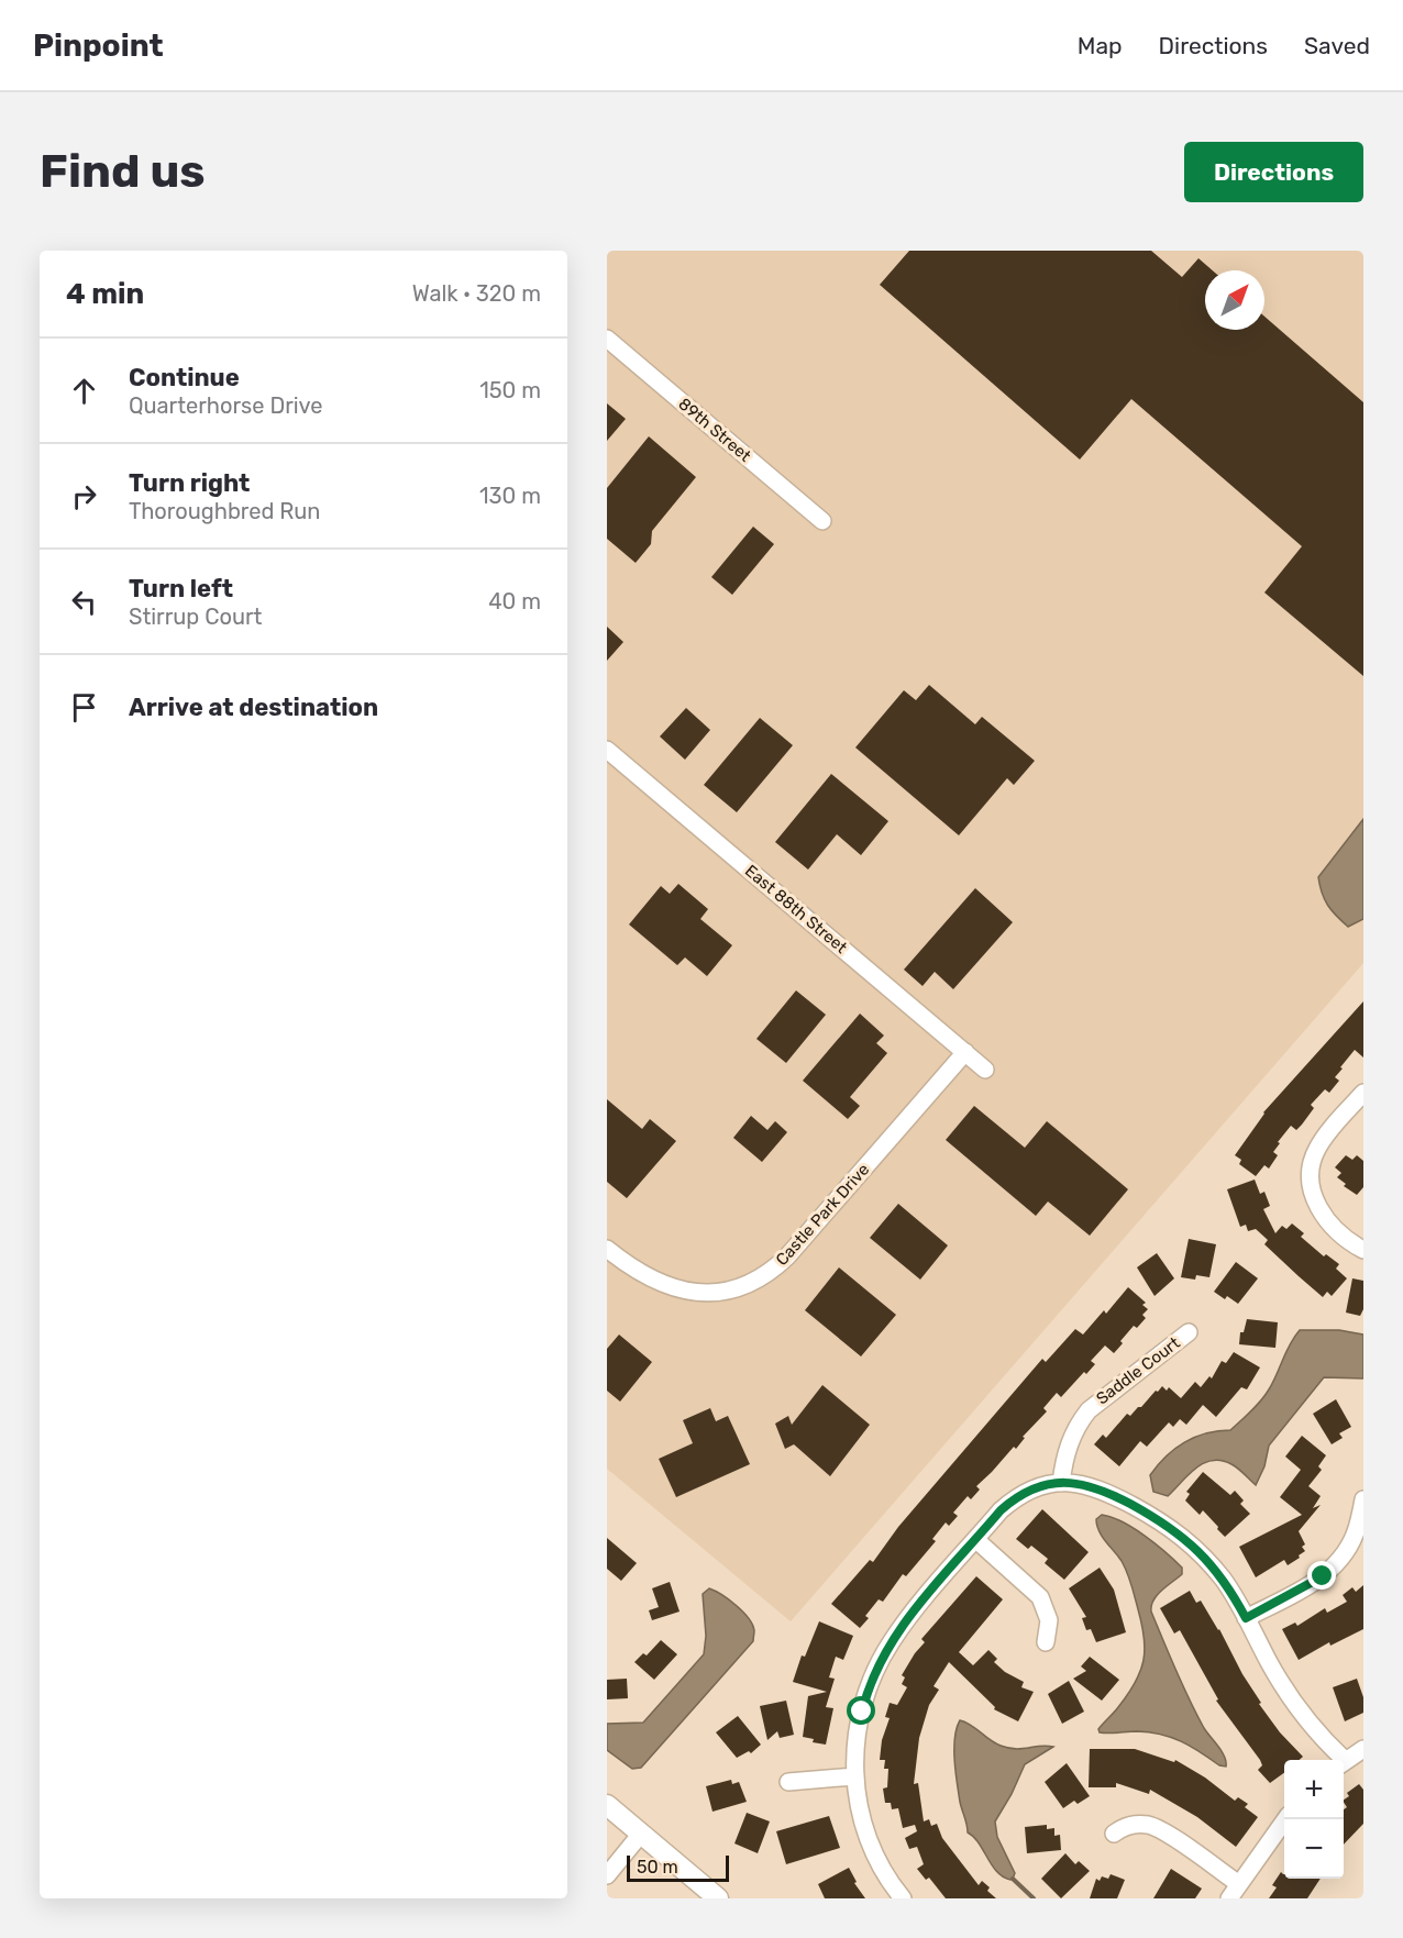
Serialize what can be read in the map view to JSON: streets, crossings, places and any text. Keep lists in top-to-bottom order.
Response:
{
  "streets": {
    "street": [
      "89th Street",
      "East 88th Street",
      "Castle Park Drive",
      "Saddle Court"
    ]
  },
  "crossings": [
    ["East 88th Street", "Castle Park Drive"]
  ],
  "scale_bar": "50 m",
  "north": "top right",
  "page": {
    "header": "Pinpoint",
    "nav": ["Map", "Directions", "Saved"],
    "buttons": "Directions",
    "title": "Find us",
    "heading": ["4 min", "Walk · 320 m"],
    "list": [
      ["Continue", "Quarterhorse Drive", "150 m"],
      ["Turn right", "Thoroughbred Run", "130 m"],
      ["Turn left", "Stirrup Court", "40 m"],
      "Arrive at destination"
    ],
    "map_buttons": ["+", "−"],
    "scale": "50 m"
  }
}
